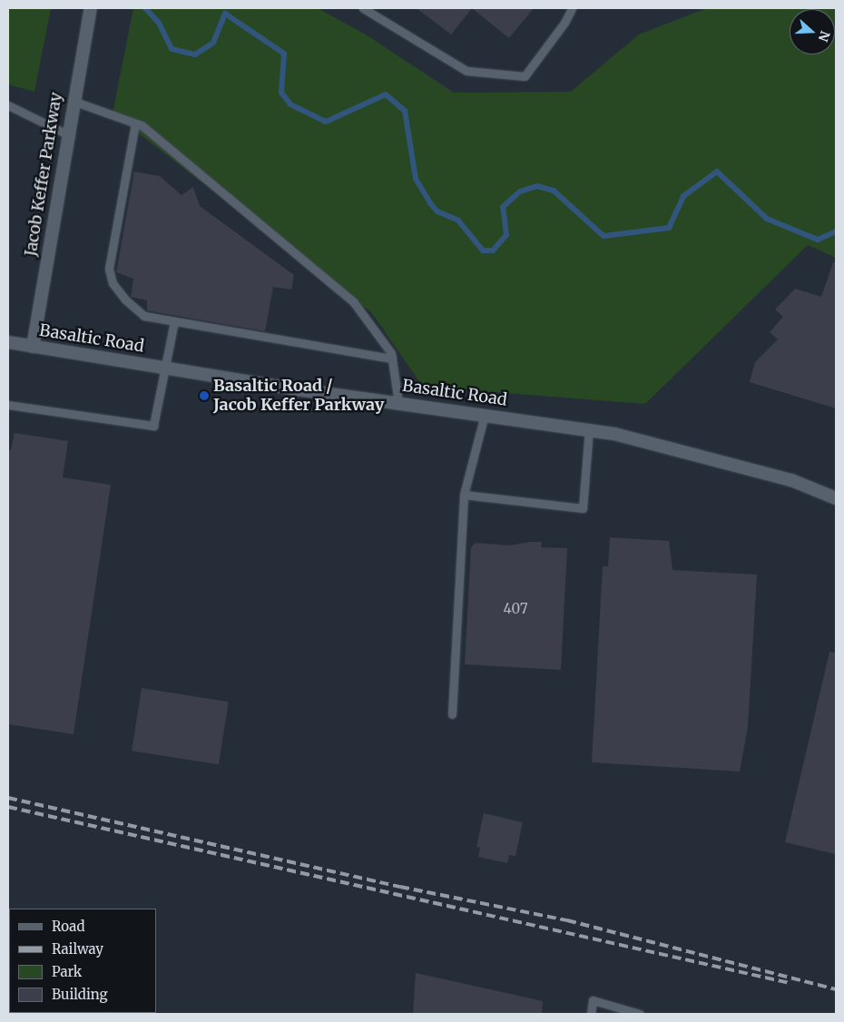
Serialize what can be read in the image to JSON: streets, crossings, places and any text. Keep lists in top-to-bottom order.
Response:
{
  "streets": {
    "street": ["Jacob Keffer Parkway", "Basaltic Road"]
  },
  "crossings": [
    ["Jacob Keffer Parkway", "Basaltic Road"]
  ],
  "places": ["Basaltic Road / Jacob Keffer Parkway"],
  "house_numbers": ["407"],
  "legend": [
    "Road",
    "Railway",
    "Park",
    "Building"
  ],
  "north": "right"
}
